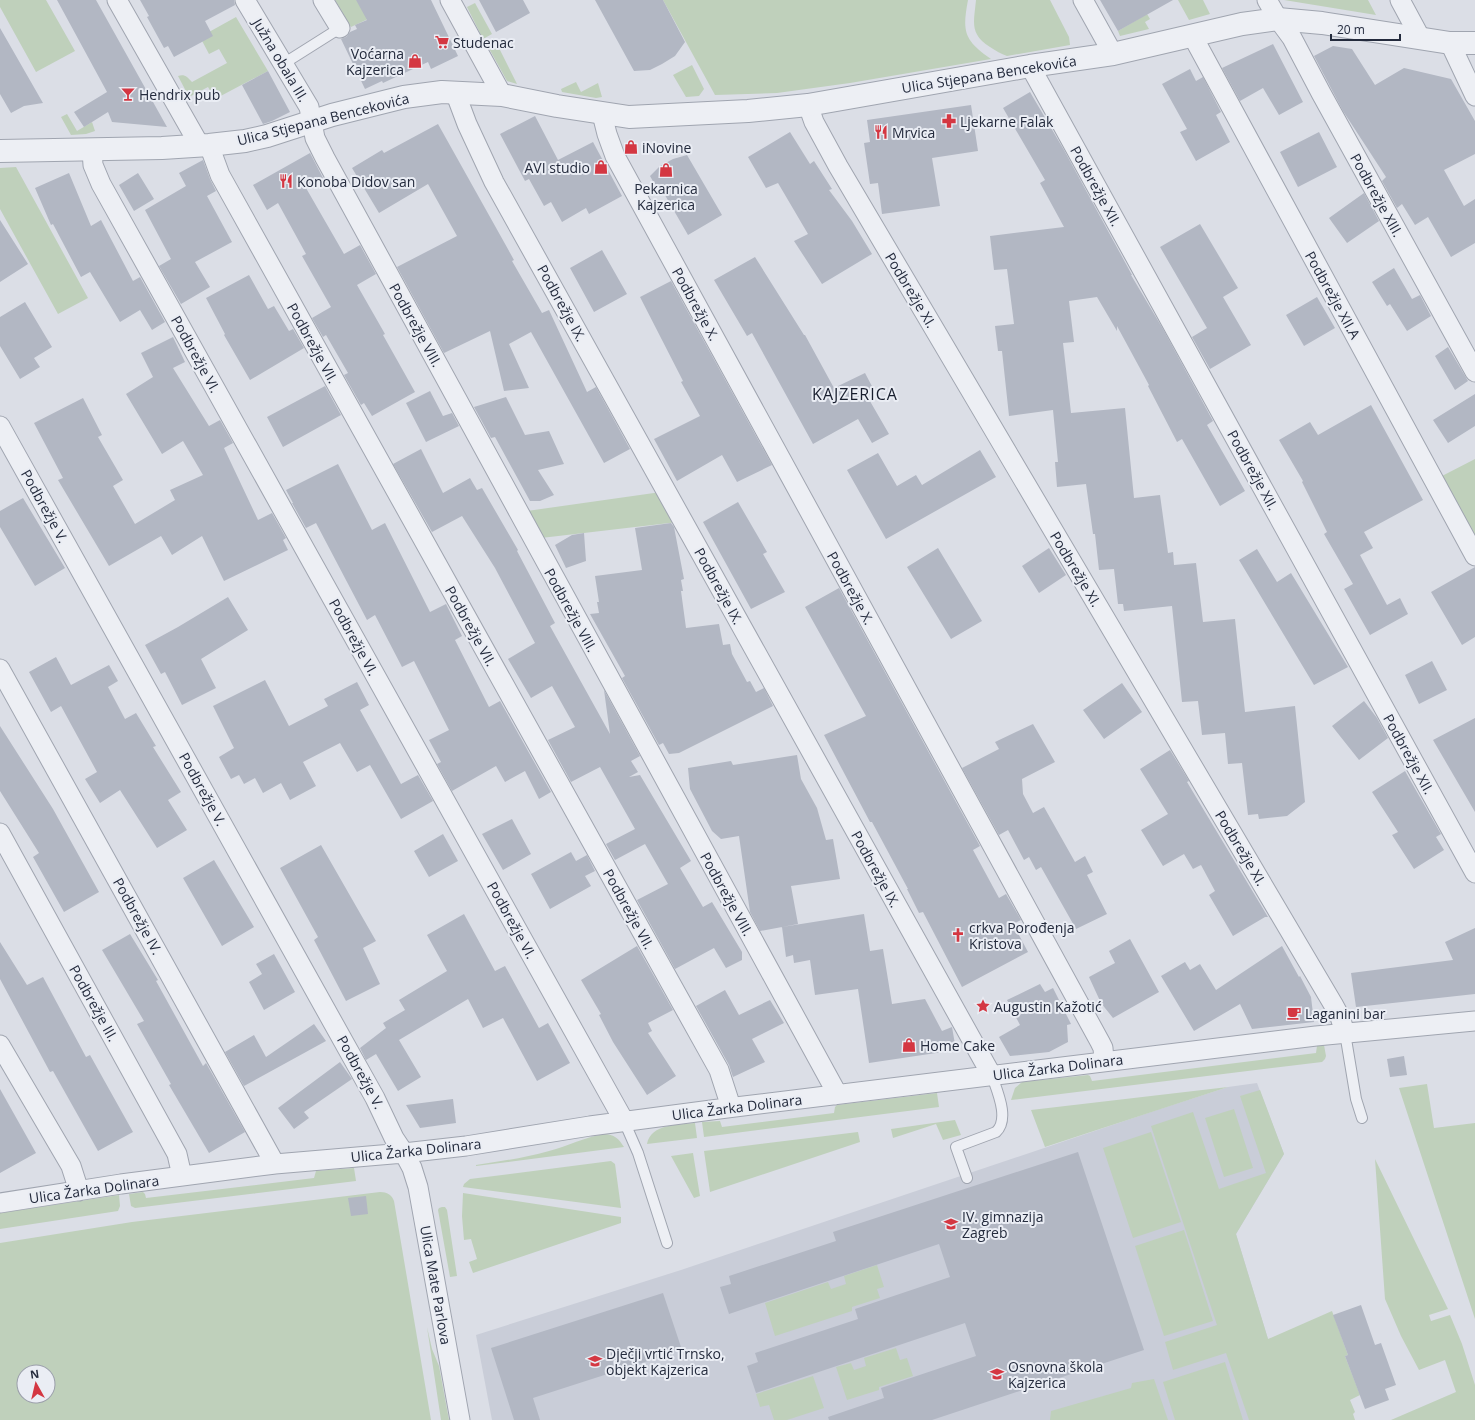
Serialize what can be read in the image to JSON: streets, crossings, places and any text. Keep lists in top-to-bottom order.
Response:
{
  "streets": {
    "street": [
      "Južna obala III.",
      "Ulica Stjepana Bencekovića",
      "Podbrežje XII.",
      "Podbrežje XIII.",
      "Podbrežje XI.",
      "Podbrežje XII.A",
      "Podbrežje IX.",
      "Podbrežje X.",
      "Podbrežje VIII.",
      "Podbrežje VII.",
      "Podbrežje VI.",
      "Podbrežje V.",
      "Podbrežje IV.",
      "Podbrežje III.",
      "Ulica Žarka Dolinara",
      "Ulica Mate Parlova"
    ]
  },
  "crossings": [
    ["Južna obala III.", "Ulica Stjepana Bencekovića"],
    ["Južna obala III.", "Podbrežje VIII."],
    ["Ulica Stjepana Bencekovića", "Podbrežje XII."],
    ["Ulica Stjepana Bencekovića", "Podbrežje XIII."],
    ["Ulica Stjepana Bencekovića", "Podbrežje XI."],
    ["Ulica Stjepana Bencekovića", "Podbrežje XII.A"],
    ["Ulica Stjepana Bencekovića", "Podbrežje IX."],
    ["Ulica Stjepana Bencekovića", "Podbrežje X."],
    ["Ulica Stjepana Bencekovića", "Podbrežje VIII."],
    ["Ulica Stjepana Bencekovića", "Podbrežje VII."],
    ["Ulica Stjepana Bencekovića", "Podbrežje VI."],
    ["Podbrežje XI.", "Ulica Žarka Dolinara"],
    ["Podbrežje IX.", "Ulica Žarka Dolinara"],
    ["Podbrežje X.", "Ulica Žarka Dolinara"],
    ["Podbrežje VIII.", "Ulica Žarka Dolinara"],
    ["Podbrežje VII.", "Ulica Žarka Dolinara"],
    ["Podbrežje VI.", "Ulica Žarka Dolinara"],
    ["Podbrežje V.", "Ulica Žarka Dolinara"],
    ["Podbrežje V.", "Ulica Mate Parlova"],
    ["Podbrežje IV.", "Ulica Žarka Dolinara"],
    ["Podbrežje III.", "Ulica Žarka Dolinara"],
    ["Ulica Žarka Dolinara", "Ulica Mate Parlova"]
  ],
  "districts": ["KAJZERICA"],
  "places": {
    "supermarket": ["Studenac"],
    "shop": [
      "Voćarna Kajzerica",
      "iNovine",
      "AVI studio",
      "Pekarnica Kajzerica",
      "Home Cake"
    ],
    "bar": ["Hendrix pub"],
    "pharmacy": ["Ljekarne Falak"],
    "restaurant": ["Mrvica", "Konoba Didov san"],
    "church": ["crkva Porođenja Kristova"],
    "place": ["Augustin Kažotić"],
    "cafe": ["Laganini bar"],
    "school or university": ["IV. gimnazija Zagreb", "Dječji vrtić Trnsko, objekt Kajzerica", "Osnovna škola Kajzerica"]
  },
  "scale_bar": "20 m",
  "north": "top"
}
